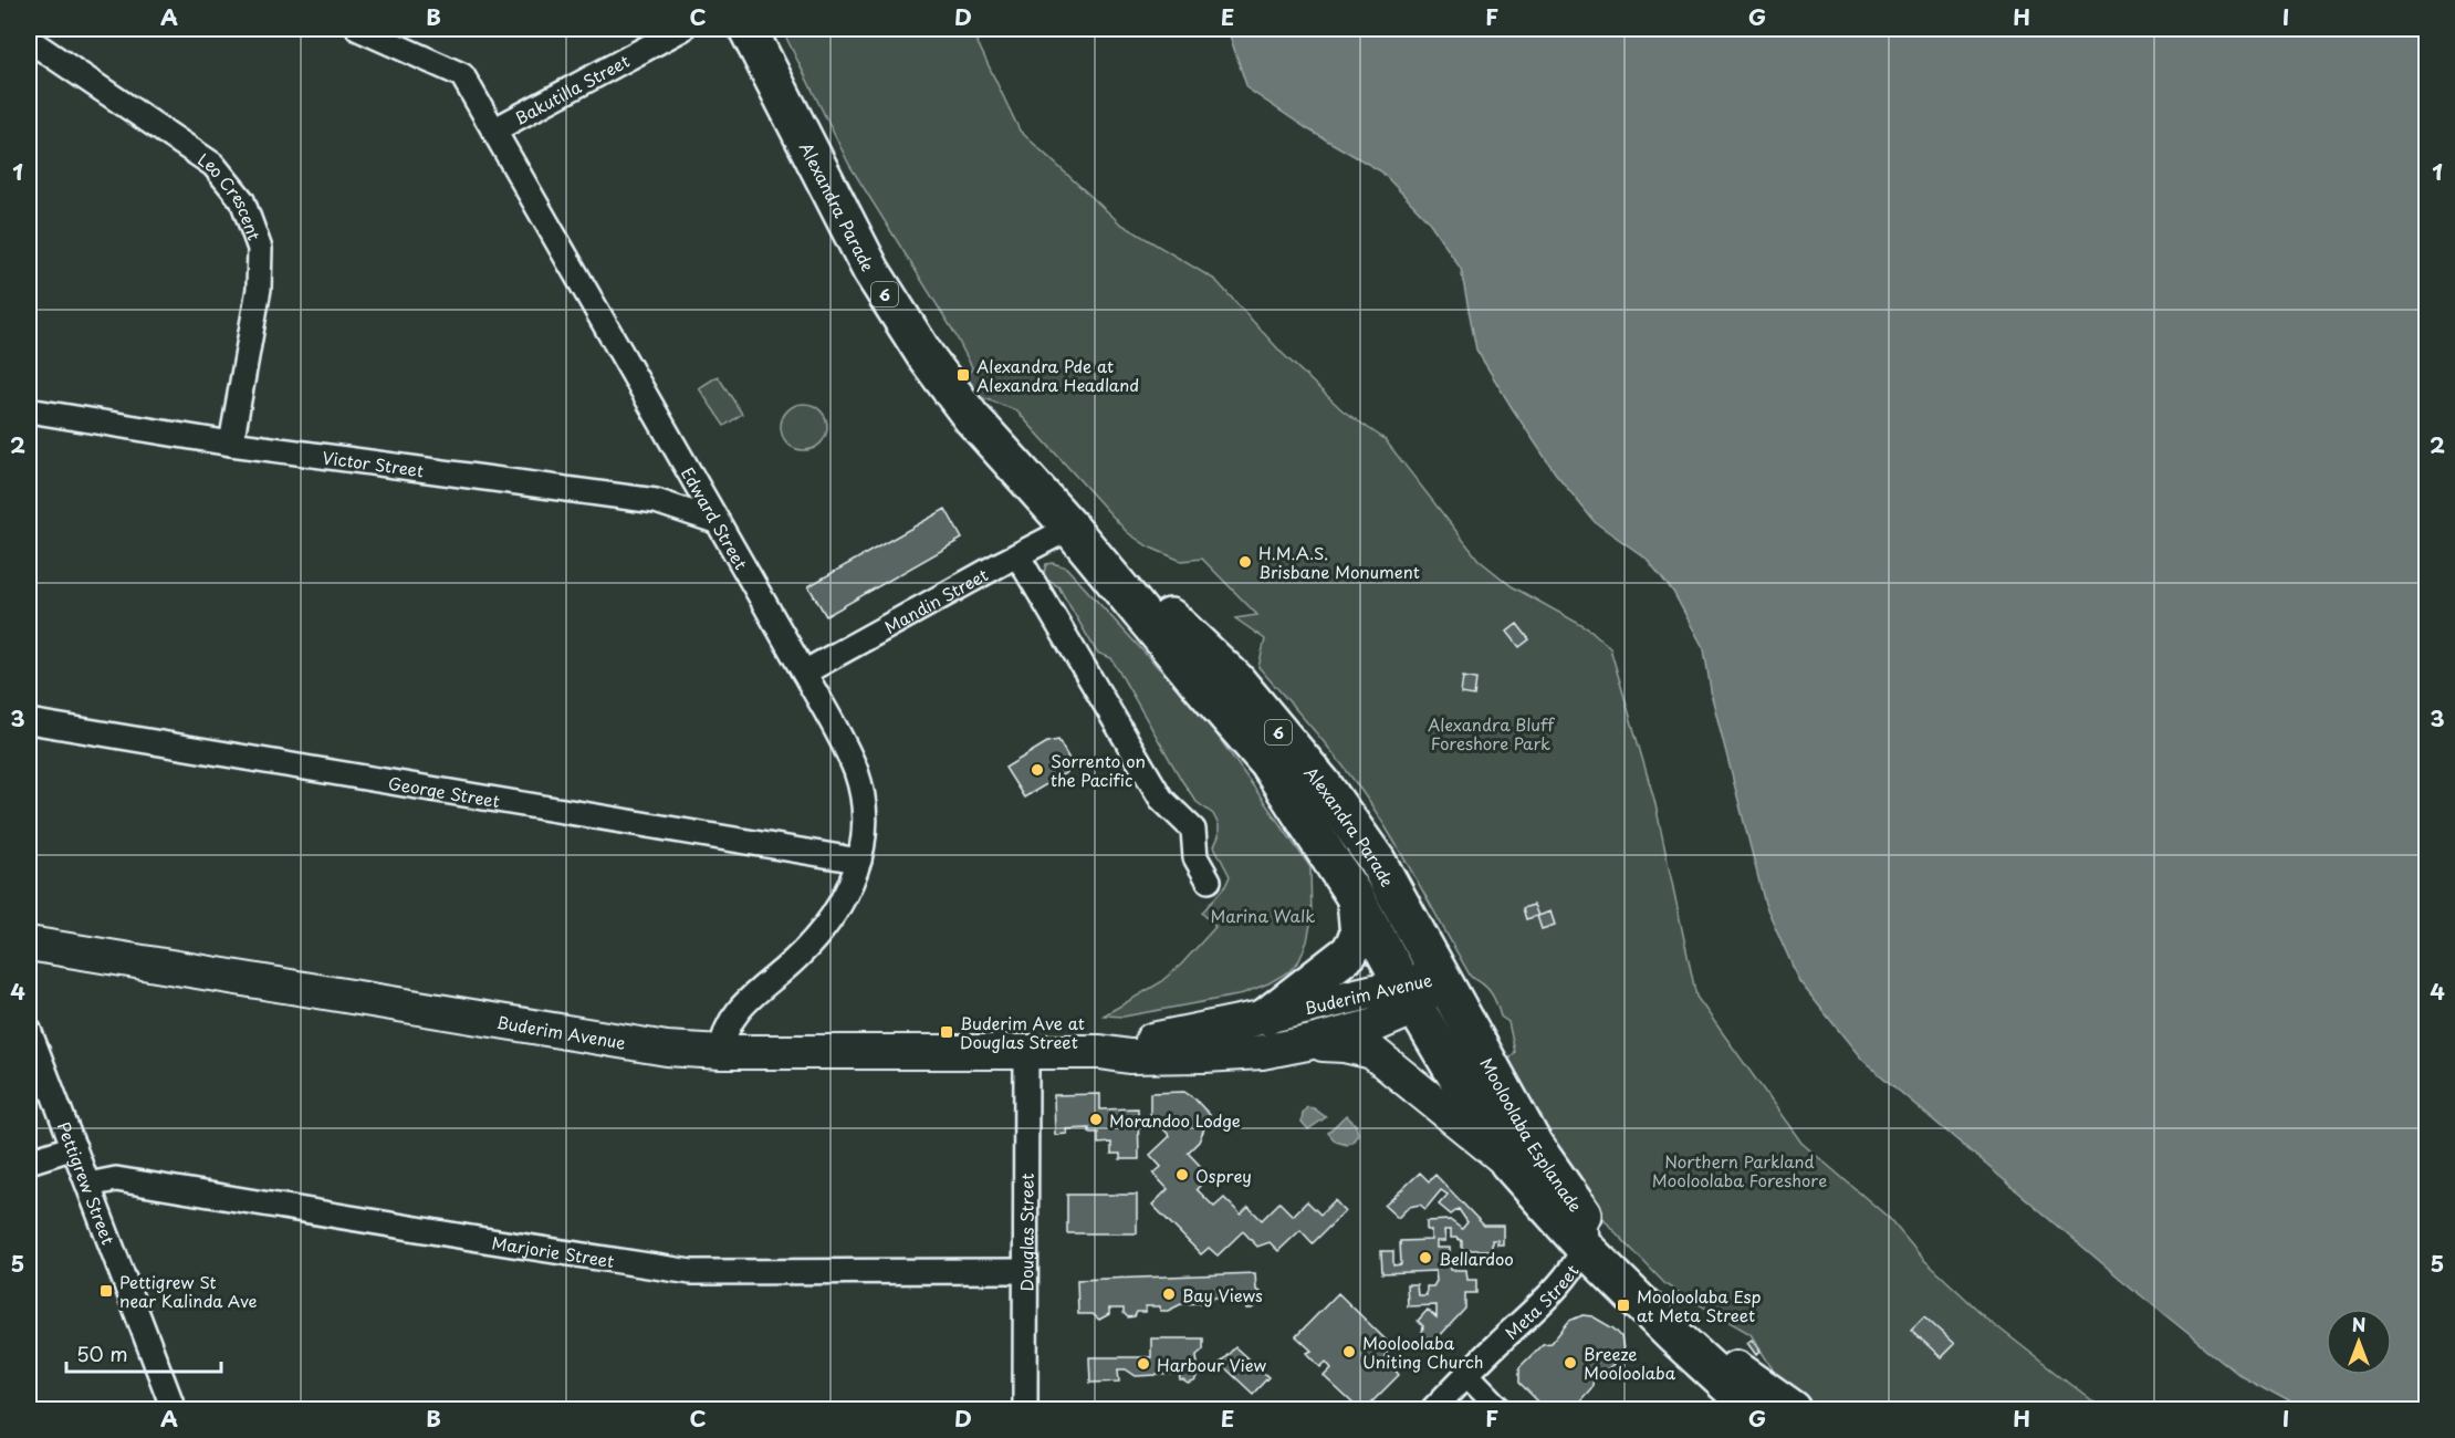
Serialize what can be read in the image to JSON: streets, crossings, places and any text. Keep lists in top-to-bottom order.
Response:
{
  "streets": {
    "main road": [
      "Alexandra Parade",
      "6",
      "Buderim Avenue",
      "Mooloolaba Esplanade"
    ],
    "street": [
      "Bakutilla Street",
      "Leo Crescent",
      "Victor Street",
      "Edward Street",
      "Mandin Street",
      "George Street",
      "Pettigrew Street",
      "Douglas Street",
      "Marjorie Street",
      "Meta Street"
    ]
  },
  "crossings": [
    ["Bakutilla Street", "Edward Street"],
    ["Leo Crescent", "Victor Street"],
    ["Alexandra Parade", "Mandin Street"],
    ["Alexandra Parade", "Buderim Avenue"],
    ["Alexandra Parade", "Mooloolaba Esplanade"],
    ["Victor Street", "Edward Street"],
    ["Edward Street", "Mandin Street"],
    ["Edward Street", "George Street"],
    ["Edward Street", "Buderim Avenue"],
    ["Buderim Avenue", "Mooloolaba Esplanade"],
    ["Buderim Avenue", "Douglas Street"],
    ["Mooloolaba Esplanade", "Meta Street"],
    ["Pettigrew Street", "Marjorie Street"],
    ["Douglas Street", "Marjorie Street"]
  ],
  "parks": ["Alexandra Bluff Foreshore Park", "Marina Walk", "Northern Parkland Mooloolaba Foreshore"],
  "places": {
    "transit": [
      "Alexandra Pde at Alexandra Headland",
      "Buderim Ave at Douglas Street",
      "Pettigrew St near Kalinda Ave",
      "Mooloolaba Esp at Meta Street"
    ],
    "other": [
      "H.M.A.S. Brisbane Monument",
      "Sorrento on the Pacific",
      "Morandoo Lodge",
      "Osprey",
      "Bellardoo",
      "Bay Views",
      "Mooloolaba Uniting Church",
      "Breeze Mooloolaba",
      "Harbour View"
    ]
  },
  "scale_bar": "50 m",
  "north": "top",
  "grid": {
    "columns": [
      "A",
      "B",
      "C",
      "D",
      "E",
      "F",
      "G",
      "H",
      "I"
    ],
    "rows": [
      "1",
      "2",
      "3",
      "4",
      "5"
    ]
  }
}
